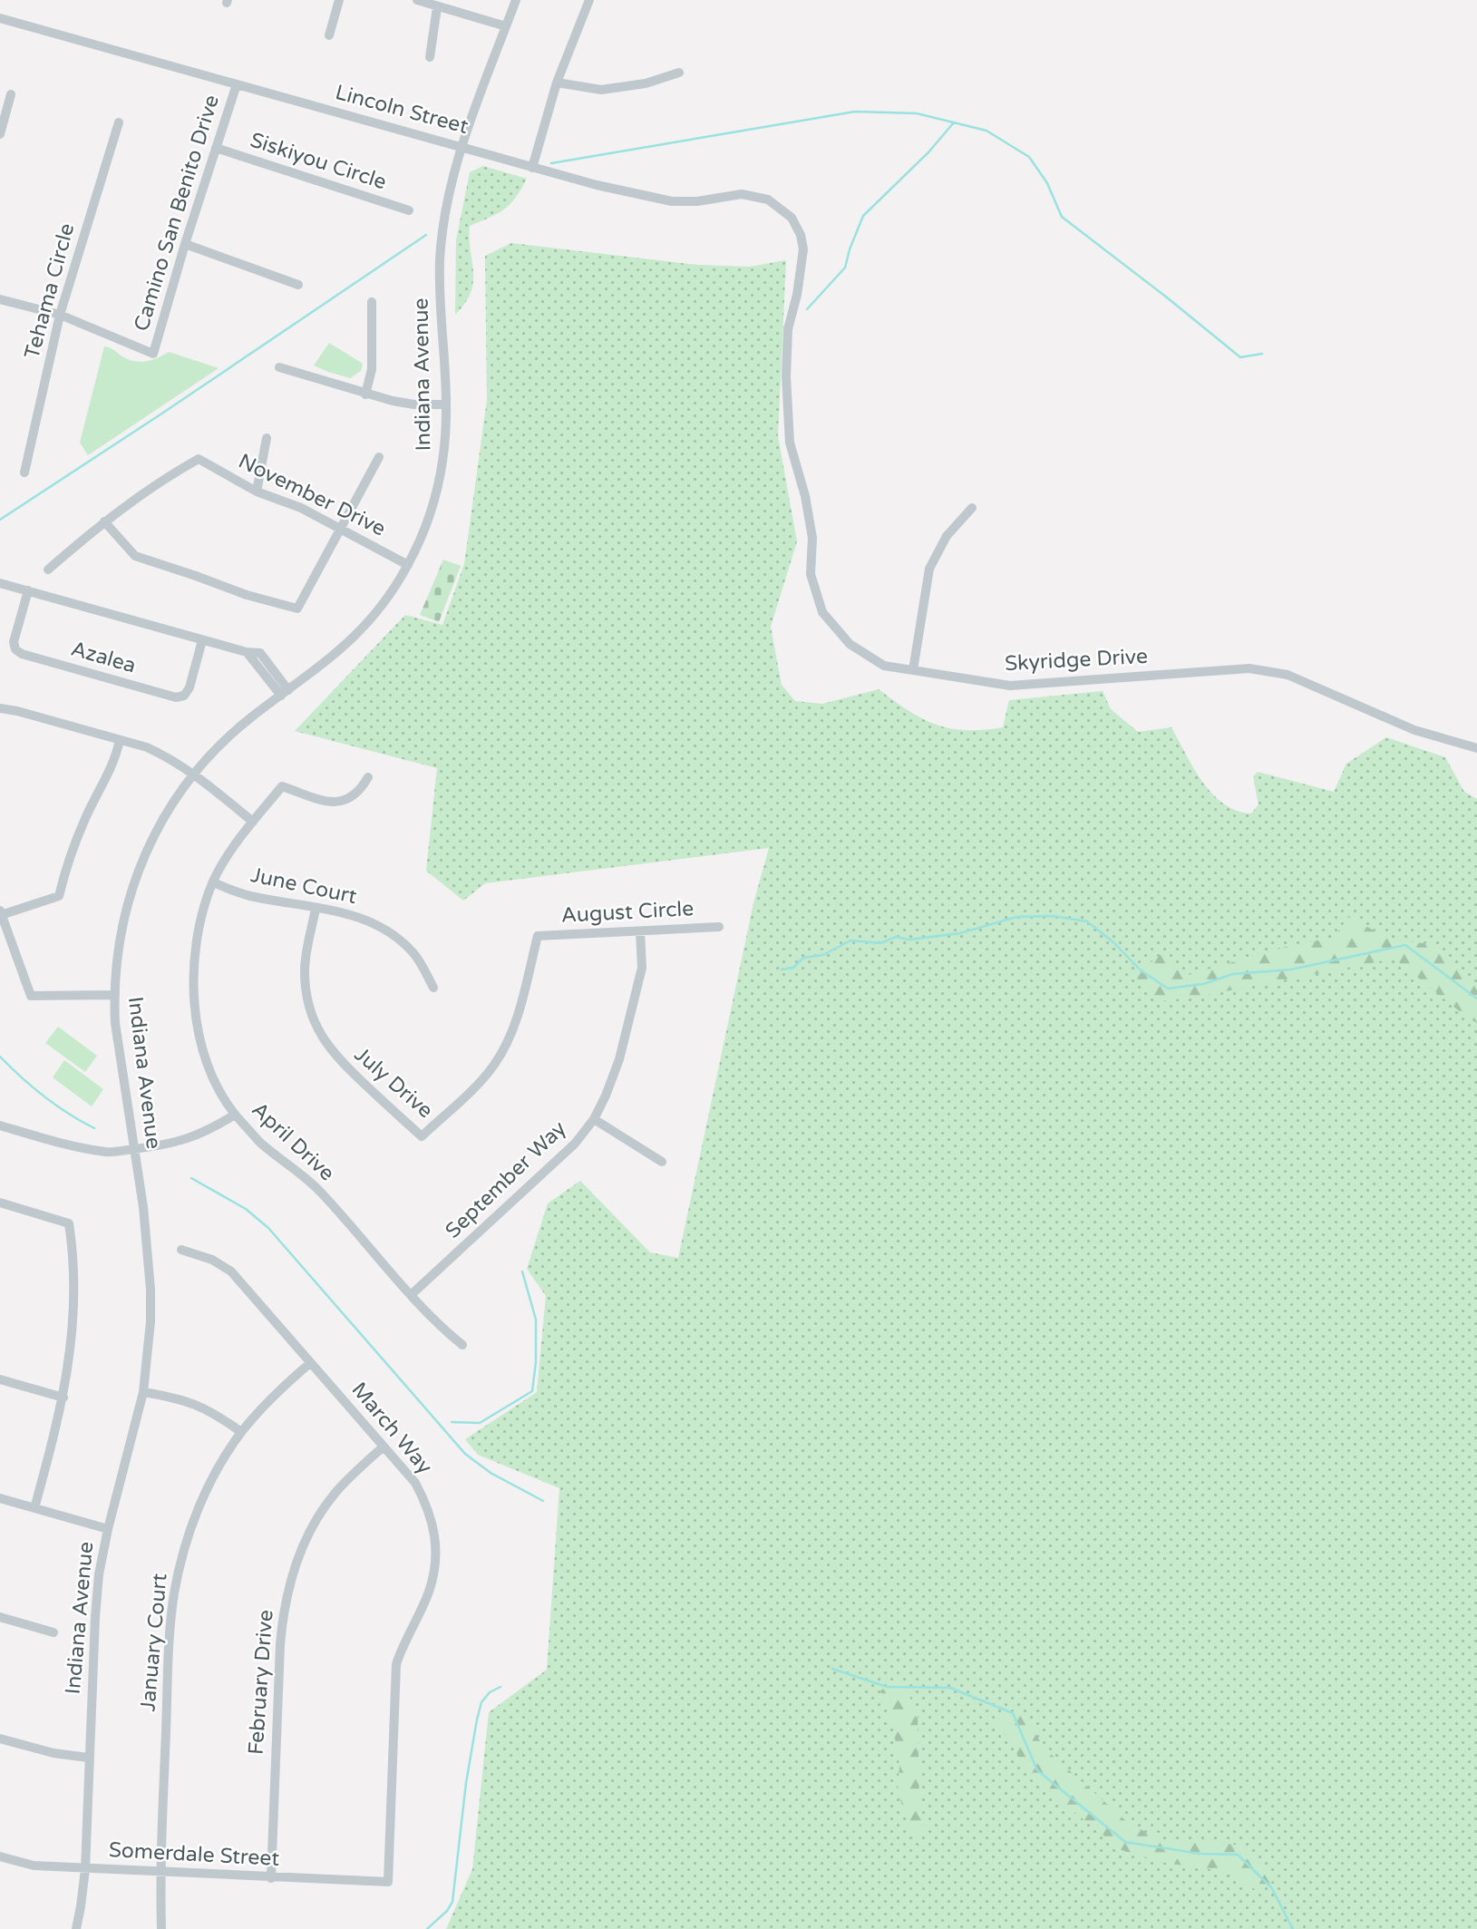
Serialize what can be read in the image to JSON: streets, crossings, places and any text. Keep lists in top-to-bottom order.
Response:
{
  "streets": {
    "street": [
      "Lincoln Street",
      "Siskiyou Circle",
      "Camino San Benito Drive",
      "Tehama Circle",
      "Indiana Avenue",
      "November Drive",
      "Azalea",
      "Skyridge Drive",
      "June Court",
      "August Circle",
      "July Drive",
      "April Drive",
      "September Way",
      "March Way",
      "January Court",
      "February Drive",
      "Somerdale Street"
    ]
  },
  "crossings": [
    ["Lincoln Street", "Camino San Benito Drive"],
    ["Lincoln Street", "Indiana Avenue"],
    ["Lincoln Street", "Skyridge Drive"],
    ["Siskiyou Circle", "Camino San Benito Drive"],
    ["Camino San Benito Drive", "Tehama Circle"],
    ["Indiana Avenue", "November Drive"],
    ["Indiana Avenue", "Somerdale Street"],
    ["June Court", "July Drive"],
    ["June Court", "April Drive"],
    ["August Circle", "July Drive"],
    ["August Circle", "September Way"],
    ["April Drive", "September Way"],
    ["March Way", "January Court"],
    ["March Way", "February Drive"],
    ["March Way", "Somerdale Street"],
    ["January Court", "Somerdale Street"],
    ["February Drive", "Somerdale Street"]
  ]
}
